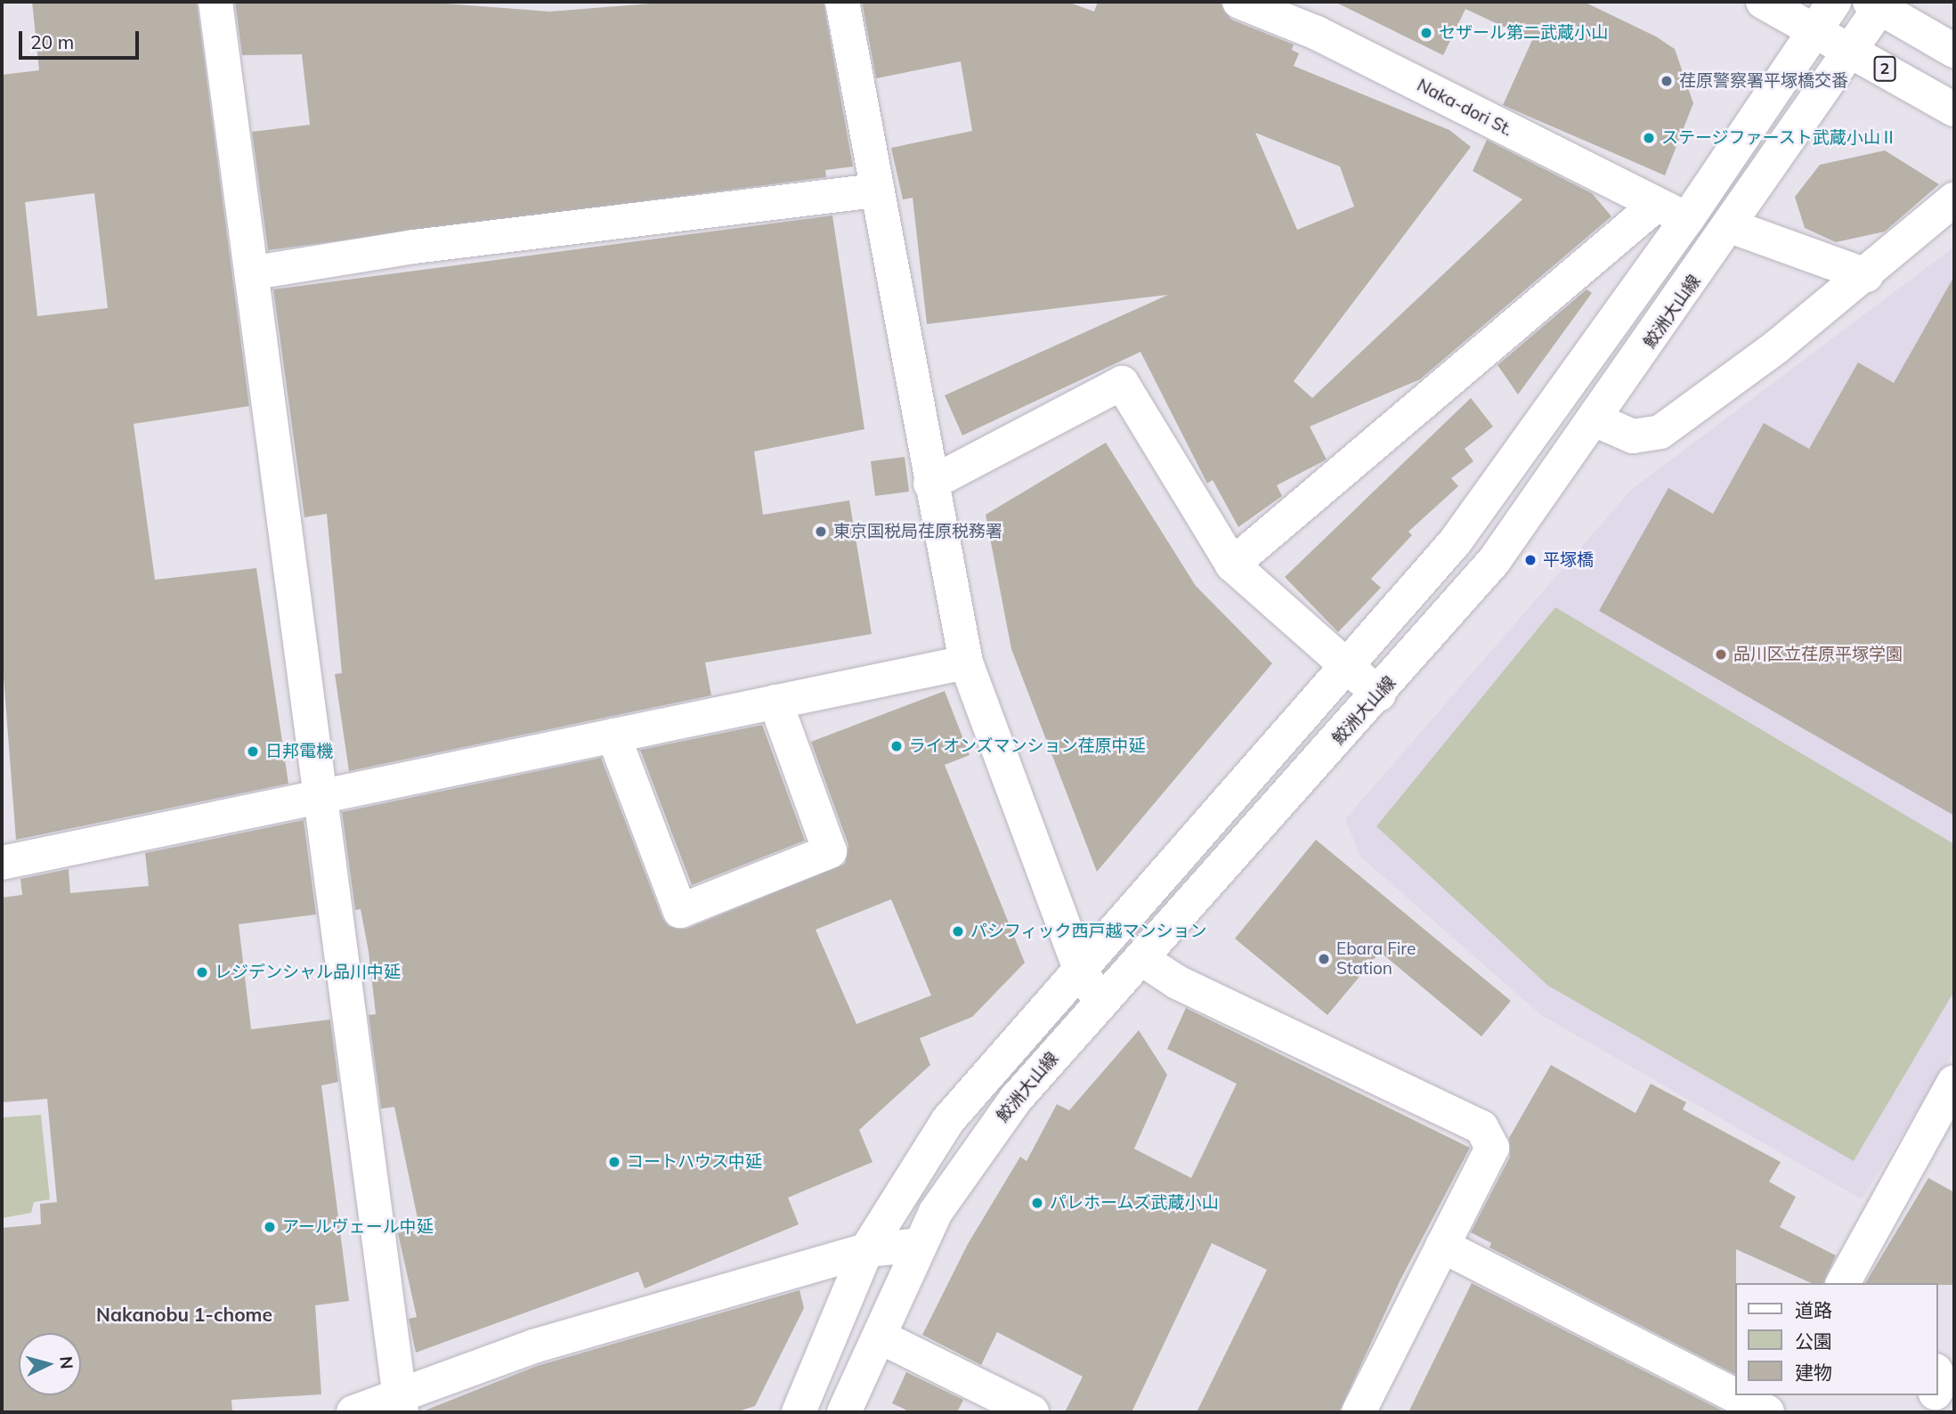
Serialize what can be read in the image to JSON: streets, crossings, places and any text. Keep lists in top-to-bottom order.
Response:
{
  "streets": {
    "street": ["2", "Naka-dori St.", "鮫洲大山線"]
  },
  "crossings": [
    ["2", "鮫洲大山線"]
  ],
  "districts": ["Nakanobu 1-chome"],
  "places": [
    "セザール第二武蔵小山",
    "荏原警察署平塚橋交番",
    "ステージファースト武蔵小山Ⅱ",
    "東京国税局荏原税務署",
    "平塚橋",
    "品川区立荏原平塚学園",
    "ライオンズマンション荏原中延",
    "日邦電機",
    "パシフィック西戸越マンション",
    "Ebara Fire Station",
    "レジデンシャル品川中延",
    "コートハウス中延",
    "パレホームズ武蔵小山",
    "アールヴェール中延"
  ],
  "legend": ["道路", "公園", "建物"],
  "scale_bar": "20 m",
  "north": "right"
}
